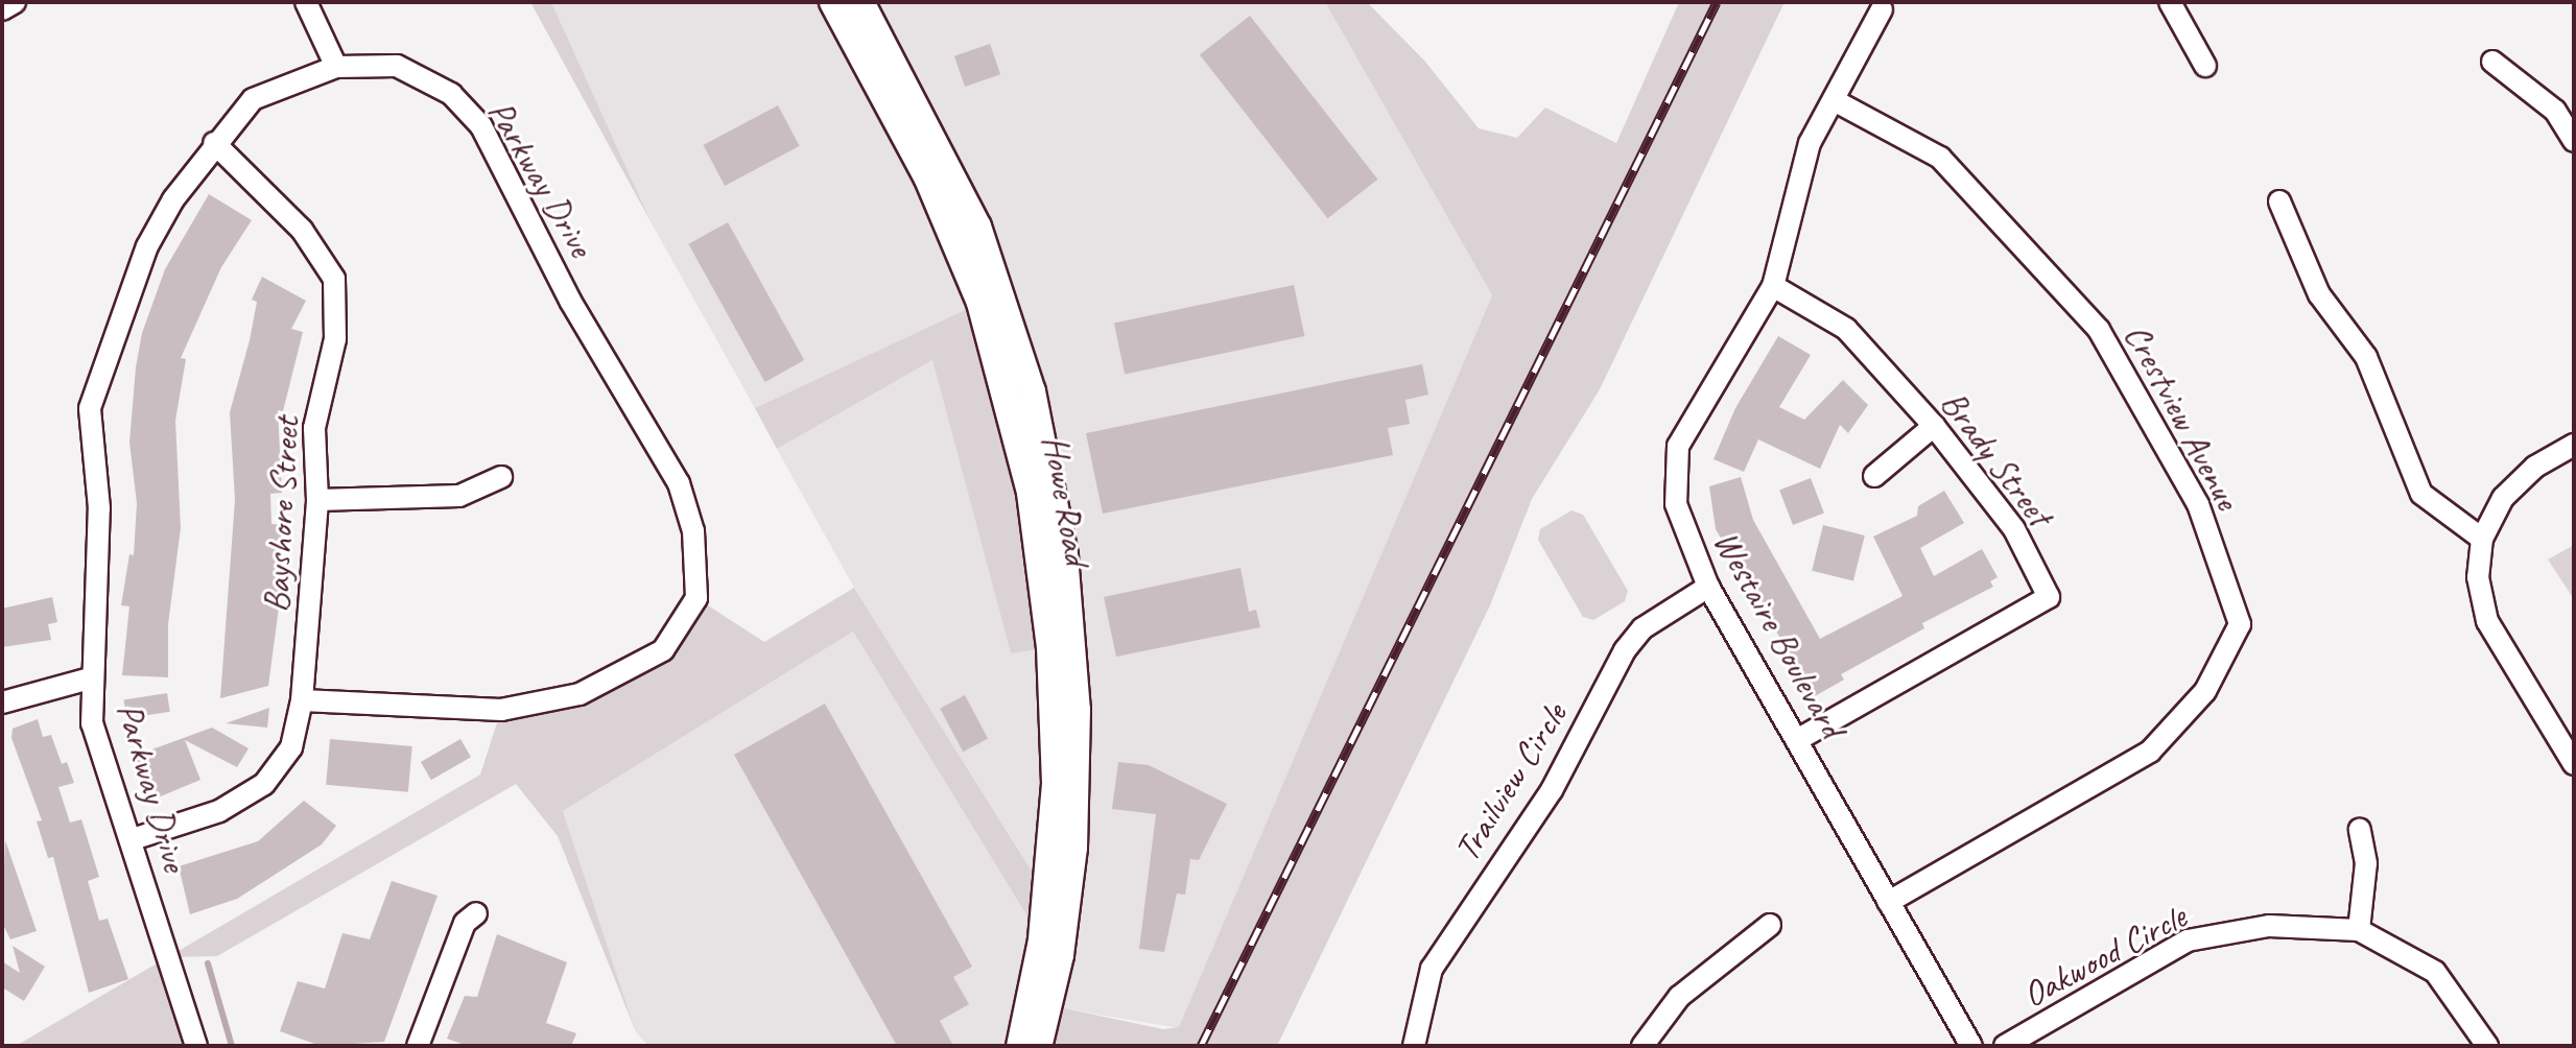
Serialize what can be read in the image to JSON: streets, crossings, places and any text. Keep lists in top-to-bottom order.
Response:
{
  "streets": {
    "street": [
      "Parkway Drive",
      "Crestview Avenue",
      "Brady Street",
      "Howe Road",
      "Bayshore Street",
      "Westaire Boulevard",
      "Trailview Circle",
      "Oakwood Circle"
    ]
  },
  "crossings": [
    ["Parkway Drive", "Bayshore Street"],
    ["Crestview Avenue", "Westaire Boulevard"],
    ["Brady Street", "Westaire Boulevard"],
    ["Westaire Boulevard", "Trailview Circle"]
  ]
}
